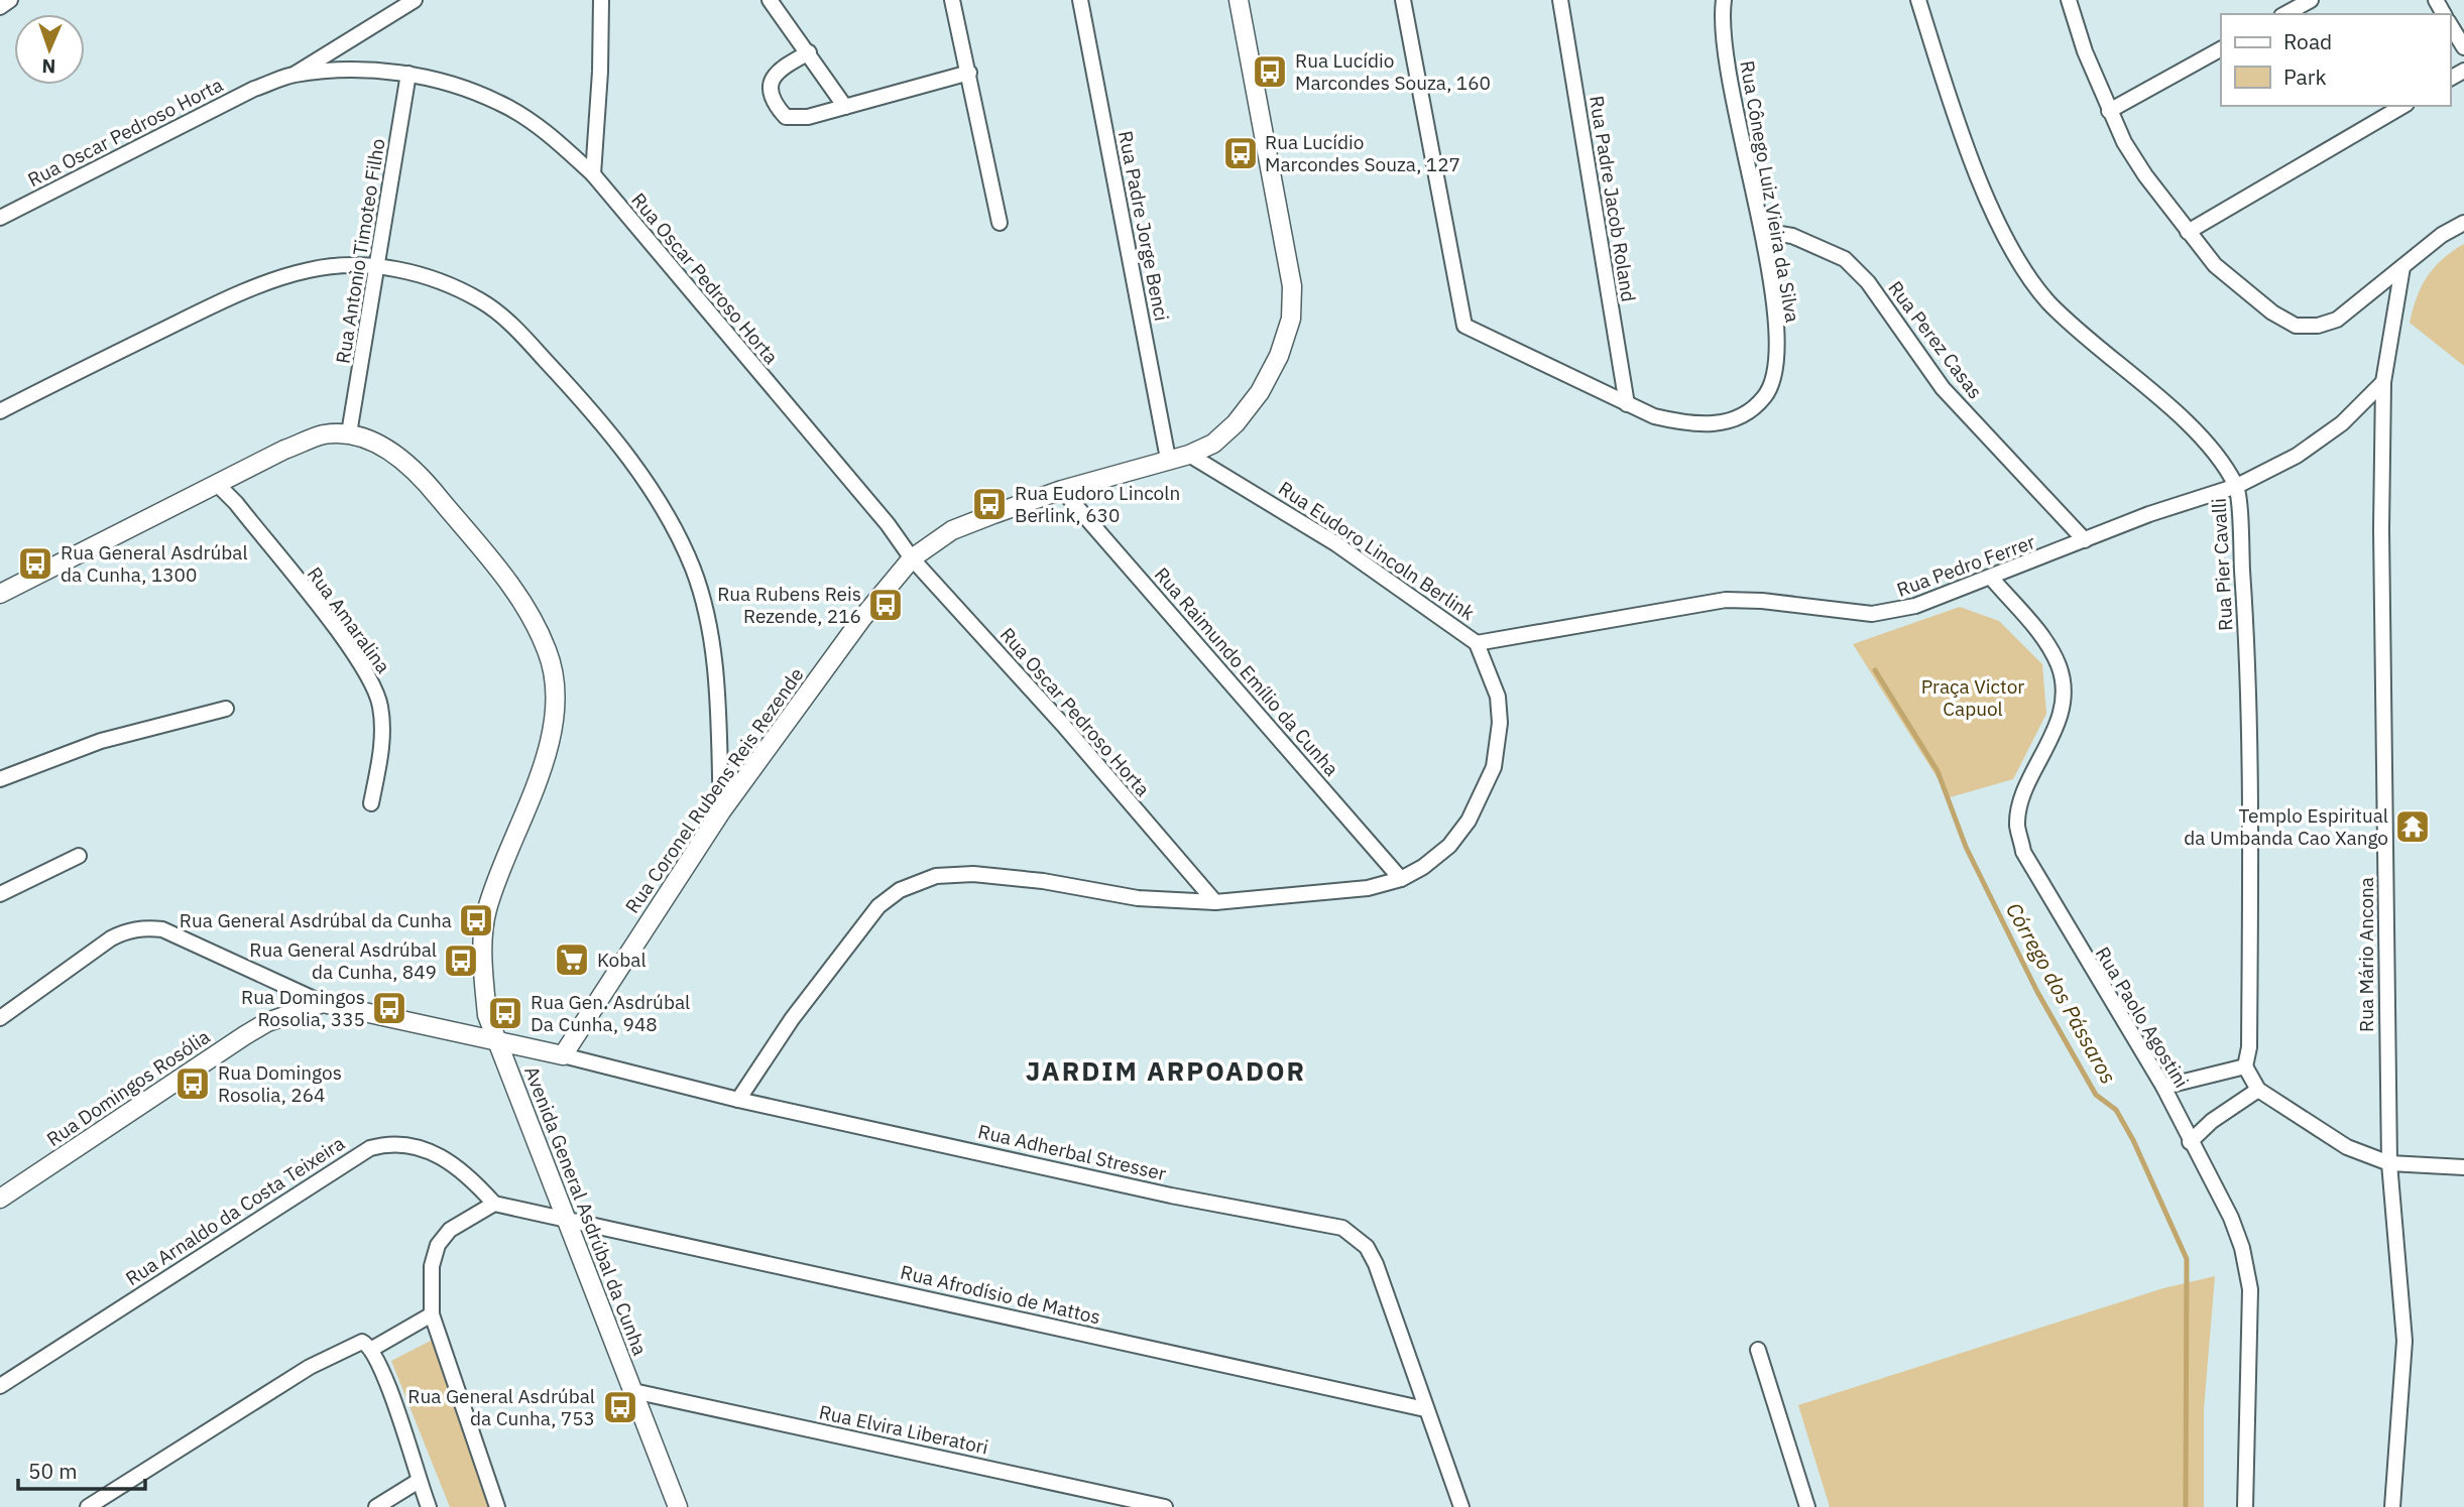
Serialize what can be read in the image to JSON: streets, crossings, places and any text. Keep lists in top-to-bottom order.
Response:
{
  "streets": {
    "street": [
      "Rua Oscar Pedroso Horta",
      "Rua Cônego Luiz Vieira da Silva",
      "Rua Padre Jacob Roland",
      "Rua Padre Jorge Benci",
      "Rua Antonio Timoteo Filho",
      "Rua Perez Casas",
      "Rua Eudoro Lincoln Berlink",
      "Rua Pier Cavalli",
      "Rua Pedro Ferrer",
      "Rua Amaralina",
      "Rua Raimundo Emílio da Cunha",
      "Rua Coronel Rubens Reis Rezende",
      "Rua Mário Ancona",
      "Rua Paolo Agostini",
      "Rua Domingos Rosólia",
      "Rua Adherbal Stresser",
      "Rua Arnaldo da Costa Teixeira",
      "Avenida General Asdrúbal da Cunha",
      "Rua Afrodísio de Mattos",
      "Rua Elvira Liberatori"
    ]
  },
  "crossings": [
    ["Rua Oscar Pedroso Horta", "Rua Antonio Timoteo Filho"],
    ["Rua Oscar Pedroso Horta", "Rua Eudoro Lincoln Berlink"],
    ["Rua Oscar Pedroso Horta", "Rua Coronel Rubens Reis Rezende"],
    ["Rua Cônego Luiz Vieira da Silva", "Rua Padre Jacob Roland"],
    ["Rua Cônego Luiz Vieira da Silva", "Rua Perez Casas"],
    ["Rua Antonio Timoteo Filho", "Avenida General Asdrúbal da Cunha"],
    ["Rua Perez Casas", "Rua Pedro Ferrer"],
    ["Rua Eudoro Lincoln Berlink", "Rua Pedro Ferrer"],
    ["Rua Eudoro Lincoln Berlink", "Rua Raimundo Emílio da Cunha"],
    ["Rua Eudoro Lincoln Berlink", "Rua Adherbal Stresser"],
    ["Rua Pier Cavalli", "Rua Pedro Ferrer"],
    ["Rua Pedro Ferrer", "Rua Mário Ancona"],
    ["Rua Pedro Ferrer", "Rua Paolo Agostini"],
    ["Rua Amaralina", "Avenida General Asdrúbal da Cunha"],
    ["Rua Coronel Rubens Reis Rezende", "Rua Adherbal Stresser"],
    ["Rua Domingos Rosólia", "Rua Adherbal Stresser"],
    ["Rua Adherbal Stresser", "Avenida General Asdrúbal da Cunha"],
    ["Rua Adherbal Stresser", "Rua Afrodísio de Mattos"],
    ["Rua Arnaldo da Costa Teixeira", "Rua Afrodísio de Mattos"],
    ["Avenida General Asdrúbal da Cunha", "Rua Afrodísio de Mattos"],
    ["Avenida General Asdrúbal da Cunha", "Rua Elvira Liberatori"]
  ],
  "districts": ["JARDIM ARPOADOR"],
  "water": ["Córrego dos Pássaros"],
  "parks": ["Praça Victor Capuol"],
  "places": {
    "bus stop": [
      "Rua Lucídio Marcondes Souza, 160",
      "Rua Lucídio Marcondes Souza, 127",
      "Rua Eudoro Lincoln Berlink, 630",
      "Rua General Asdrúbal da Cunha, 1300",
      "Rua Rubens Reis Rezende, 216",
      "Rua General Asdrúbal da Cunha",
      "Rua General Asdrúbal da Cunha, 849",
      "Rua Domingos Rosolia, 335",
      "Rua Gen. Asdrúbal Da Cunha, 948",
      "Rua Domingos Rosolia, 264",
      "Rua General Asdrúbal da Cunha, 753"
    ],
    "temple": ["Templo Espiritual da Umbanda Cao Xango"],
    "supermarket": ["Kobal"]
  },
  "legend": ["Road", "Park"],
  "scale_bar": "50 m",
  "north": "bottom"
}
